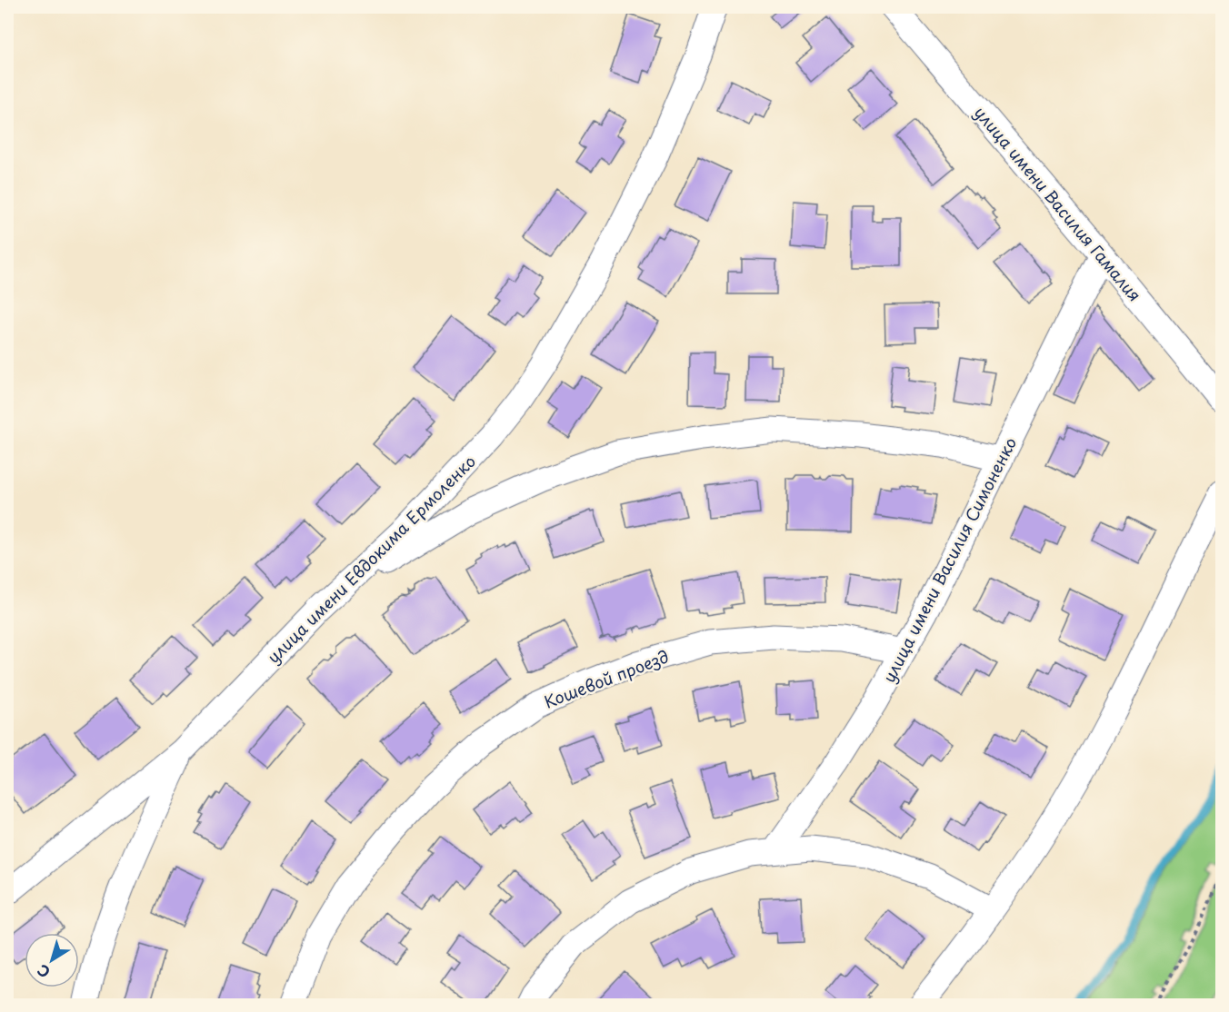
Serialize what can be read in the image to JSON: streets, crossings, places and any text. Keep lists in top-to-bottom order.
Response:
{
  "streets": {
    "street": [
      "улица имени Василия Гамалия",
      "улица имени Евдокима Ермоленко",
      "улица имени Василия Симоненко",
      "Кошевой проезд"
    ]
  },
  "crossings": [
    ["улица имени Василия Гамалия", "улица имени Василия Симоненко"],
    ["улица имени Василия Симоненко", "Кошевой проезд"]
  ],
  "north": "bottom left"
}
